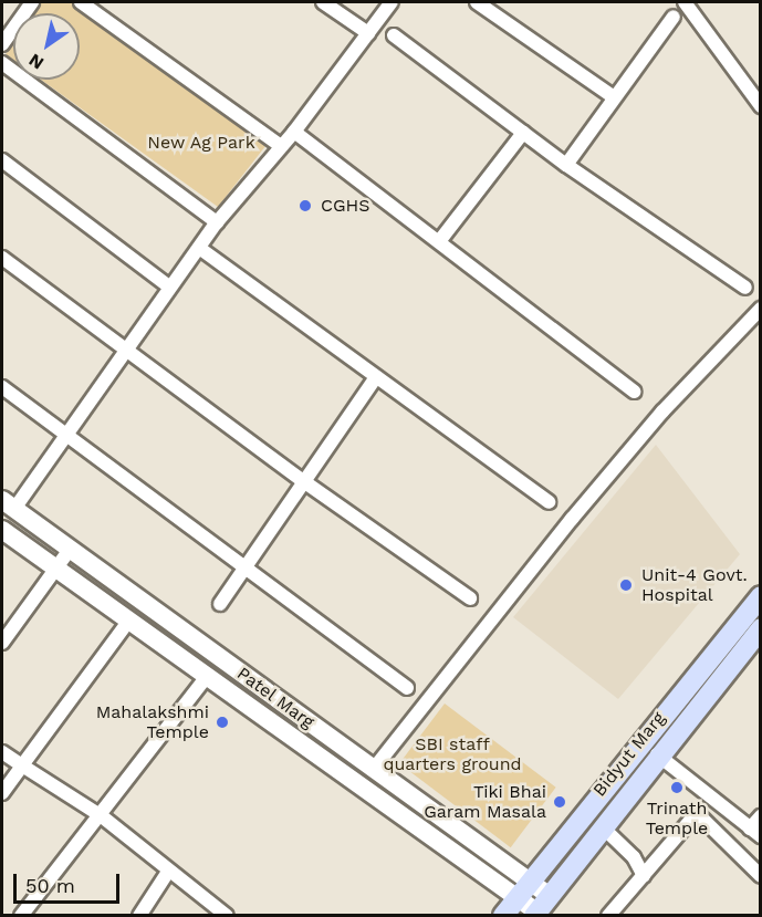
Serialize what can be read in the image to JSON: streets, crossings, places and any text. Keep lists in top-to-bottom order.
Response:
{
  "streets": {
    "main road": ["Bidyut Marg"],
    "street": ["Patel Marg"]
  },
  "crossings": [
    ["Patel Marg", "Bidyut Marg"]
  ],
  "parks": ["New Ag Park", "SBI staff quarters ground"],
  "places": [
    "CGHS",
    "Unit-4 Govt. Hospital",
    "Mahalakshmi Temple",
    "Trinath Temple",
    "Tiki Bhai Garam Masala"
  ],
  "scale_bar": "50 m",
  "north": "bottom left"
}
